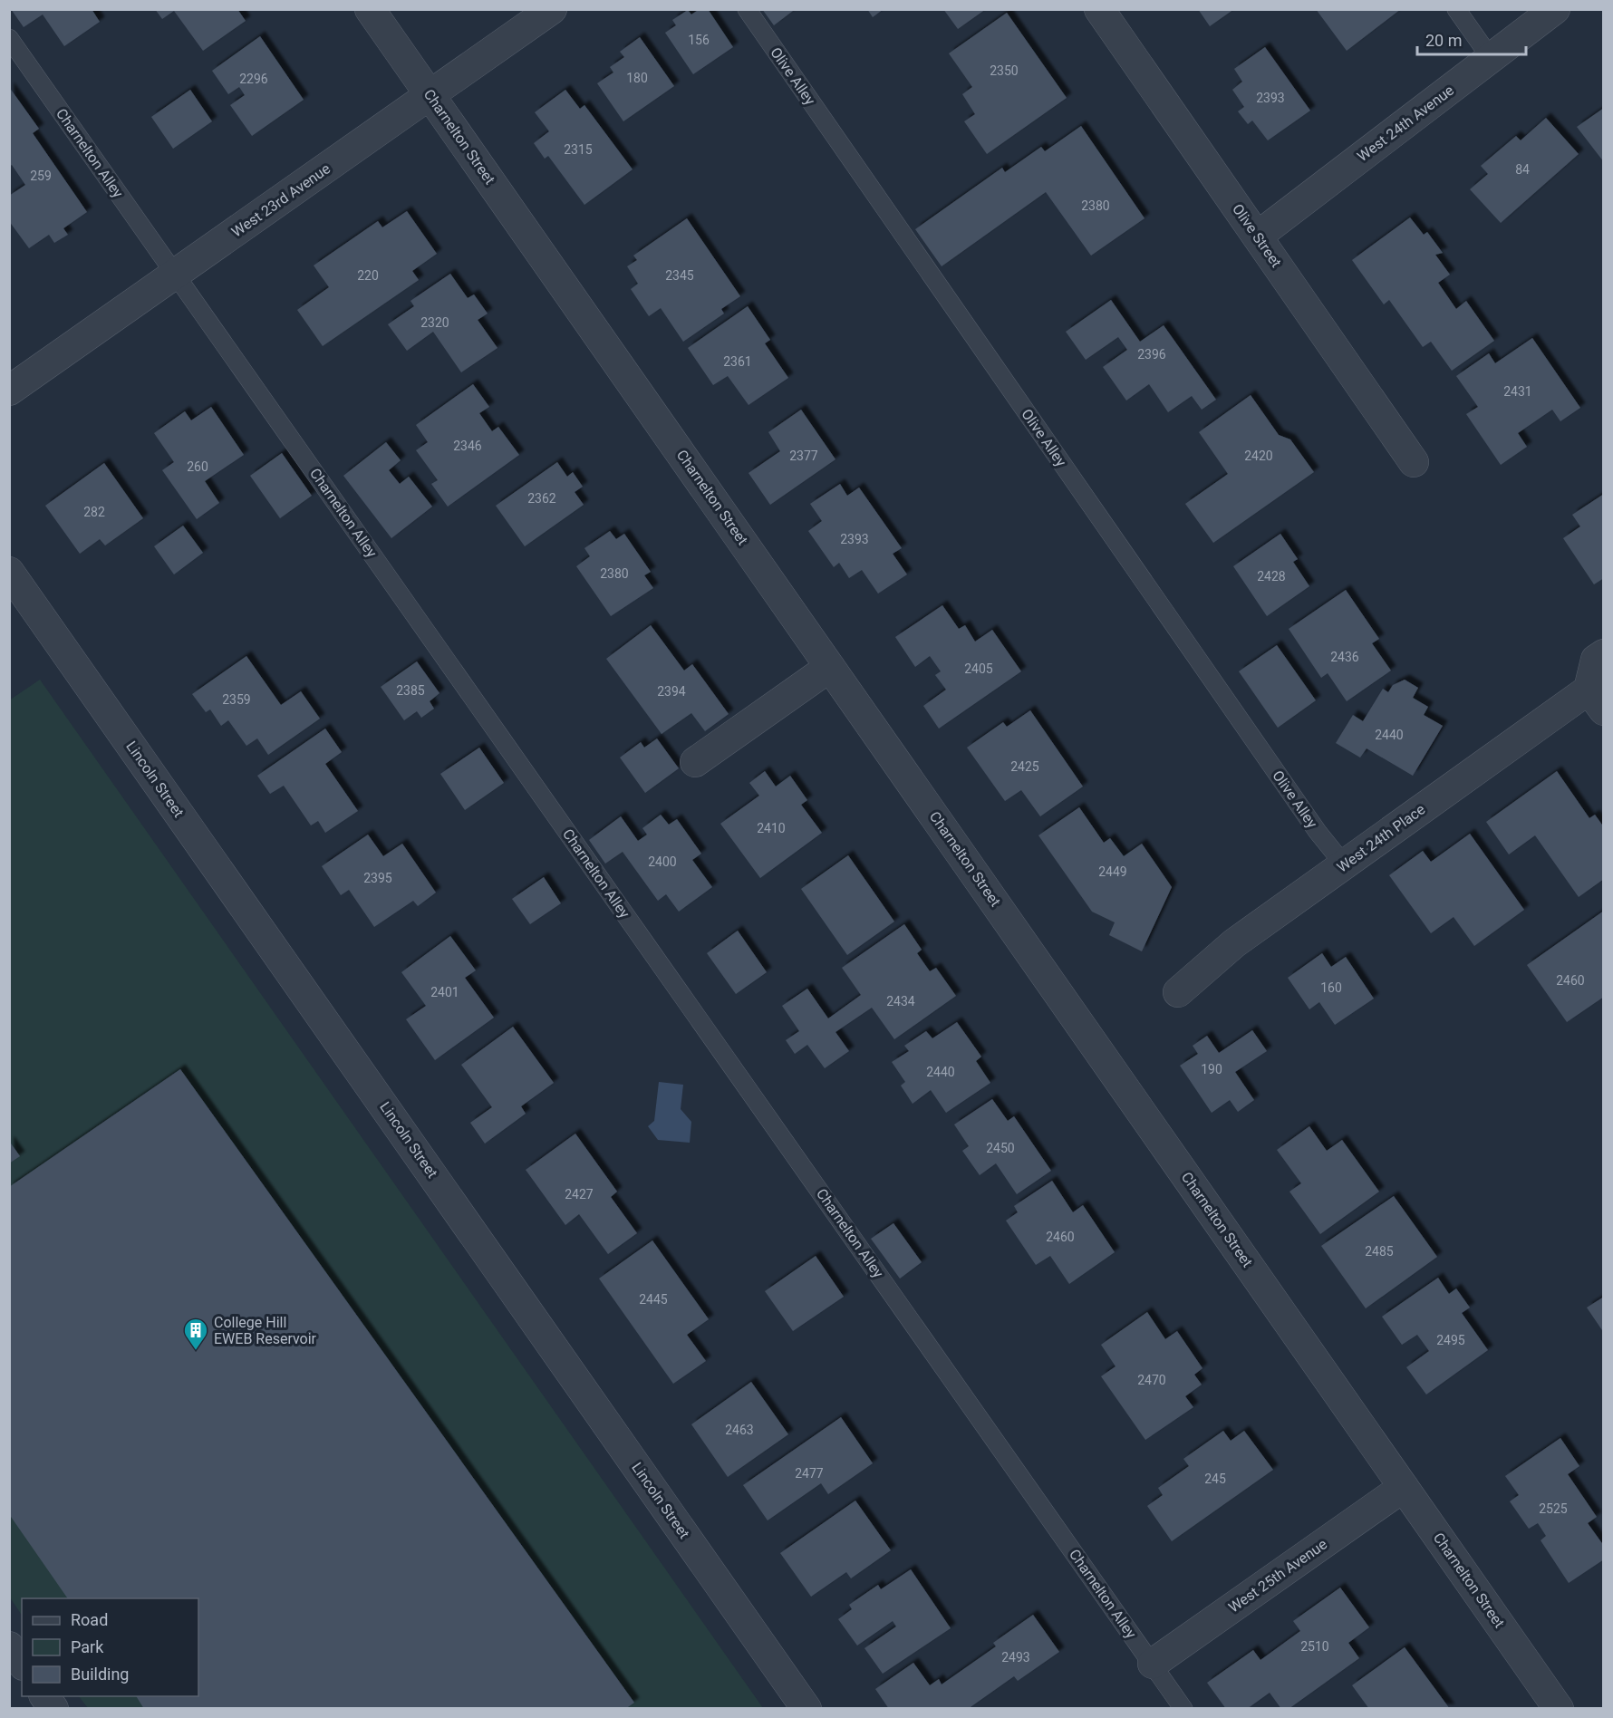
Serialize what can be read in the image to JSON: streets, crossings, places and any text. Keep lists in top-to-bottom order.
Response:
{
  "streets": {
    "street": [
      "West 24th Avenue",
      "Charnelton Street",
      "West 23rd Avenue",
      "Olive Street",
      "Lincoln Street",
      "West 24th Place",
      "West 25th Avenue"
    ],
    "lane": ["Olive Alley", "Charnelton Alley"]
  },
  "crossings": [
    ["Olive Alley", "West 24th Place"],
    ["West 24th Avenue", "Olive Street"],
    ["Charnelton Street", "West 23rd Avenue"],
    ["Charnelton Street", "West 25th Avenue"],
    ["Charnelton Alley", "West 23rd Avenue"],
    ["Charnelton Alley", "West 25th Avenue"]
  ],
  "places": {
    "building": ["College Hill EWEB Reservoir"]
  },
  "house_numbers": [
    "156",
    "2350",
    "180",
    "2296",
    "2393",
    "2315",
    "84",
    "259",
    "2380",
    "220",
    "2345",
    "2320",
    "2396",
    "2361",
    "2431",
    "2346",
    "2377",
    "2420",
    "260",
    "2362",
    "282",
    "2393",
    "2380",
    "2428",
    "2436",
    "2405",
    "2385",
    "2394",
    "2359",
    "2440",
    "2425",
    "2410",
    "2400",
    "2449",
    "2395",
    "2460",
    "160",
    "2401",
    "2434",
    "190",
    "2440",
    "2450",
    "2427",
    "2460",
    "2485",
    "2445",
    "2495",
    "2470",
    "2463",
    "2477",
    "245",
    "2525",
    "2510",
    "2493"
  ],
  "legend": ["Road", "Park", "Building"],
  "scale_bar": "20 m"
}
